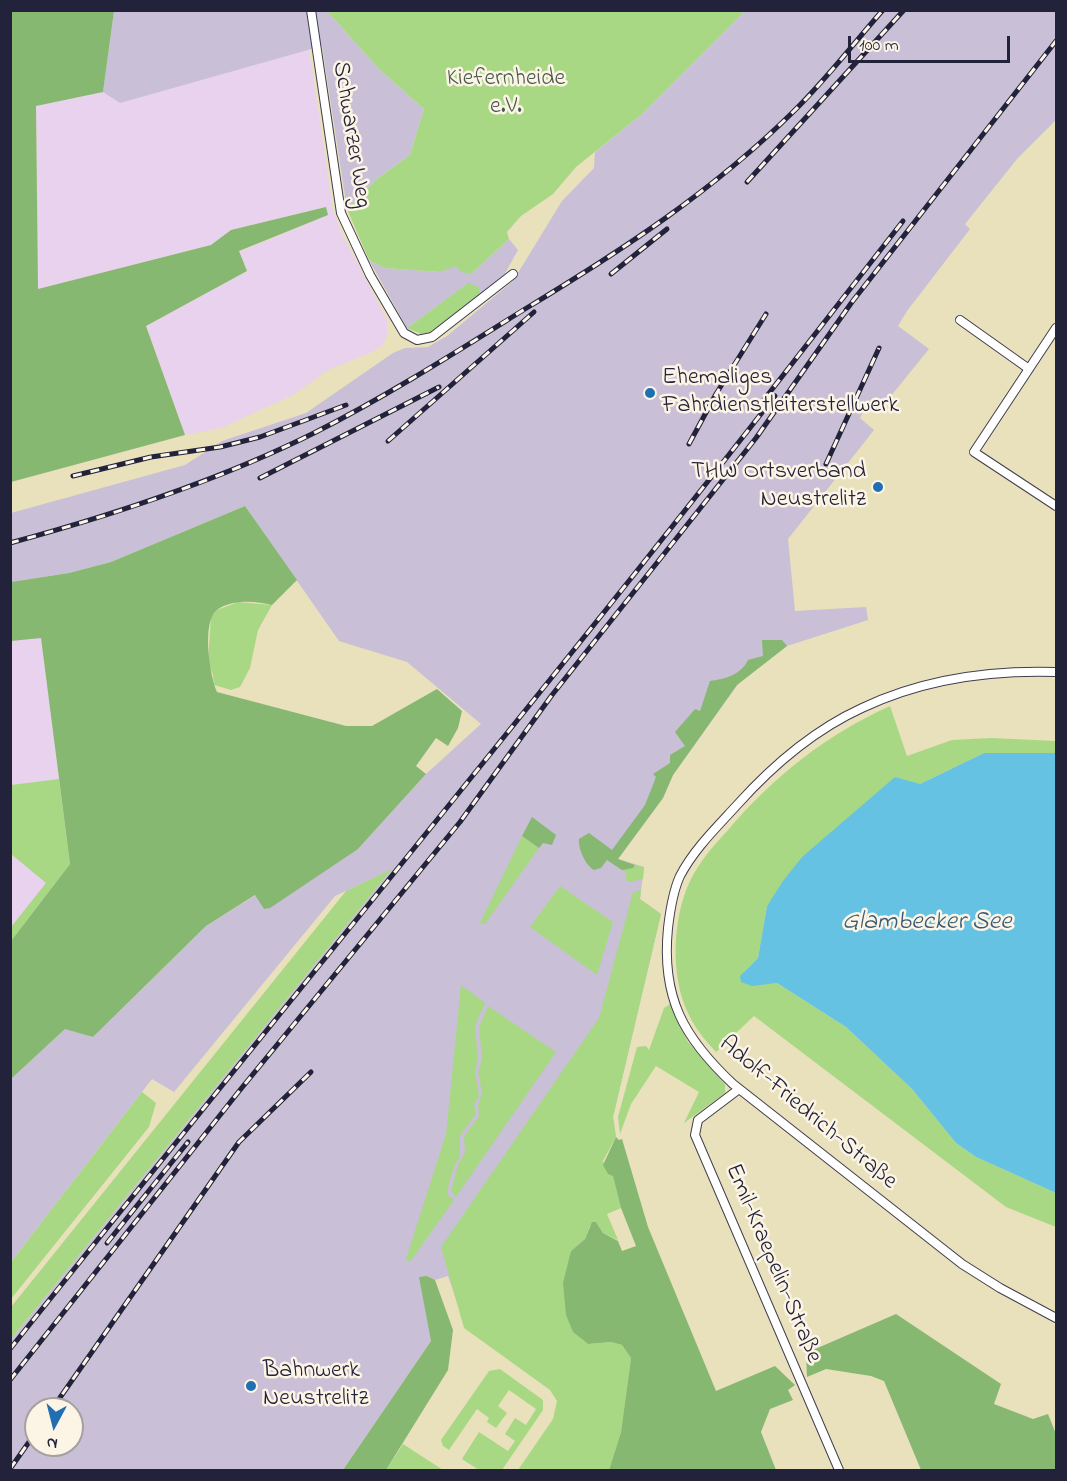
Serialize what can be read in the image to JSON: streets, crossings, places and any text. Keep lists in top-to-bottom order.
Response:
{
  "streets": {
    "street": ["Schwarzer Weg", "Adolf-Friedrich-Straße", "Emil-Kraepelin-Straße"]
  },
  "crossings": [
    ["Adolf-Friedrich-Straße", "Emil-Kraepelin-Straße"]
  ],
  "water": ["Glambecker See"],
  "parks": ["Kiefernheide e.V."],
  "places": ["Ehemaliges Fahrdienstleiterstellwerk", "THW Ortsverband Neustrelitz", "Bahnwerk Neustrelitz"],
  "scale_bar": "100 m",
  "north": "bottom"
}
